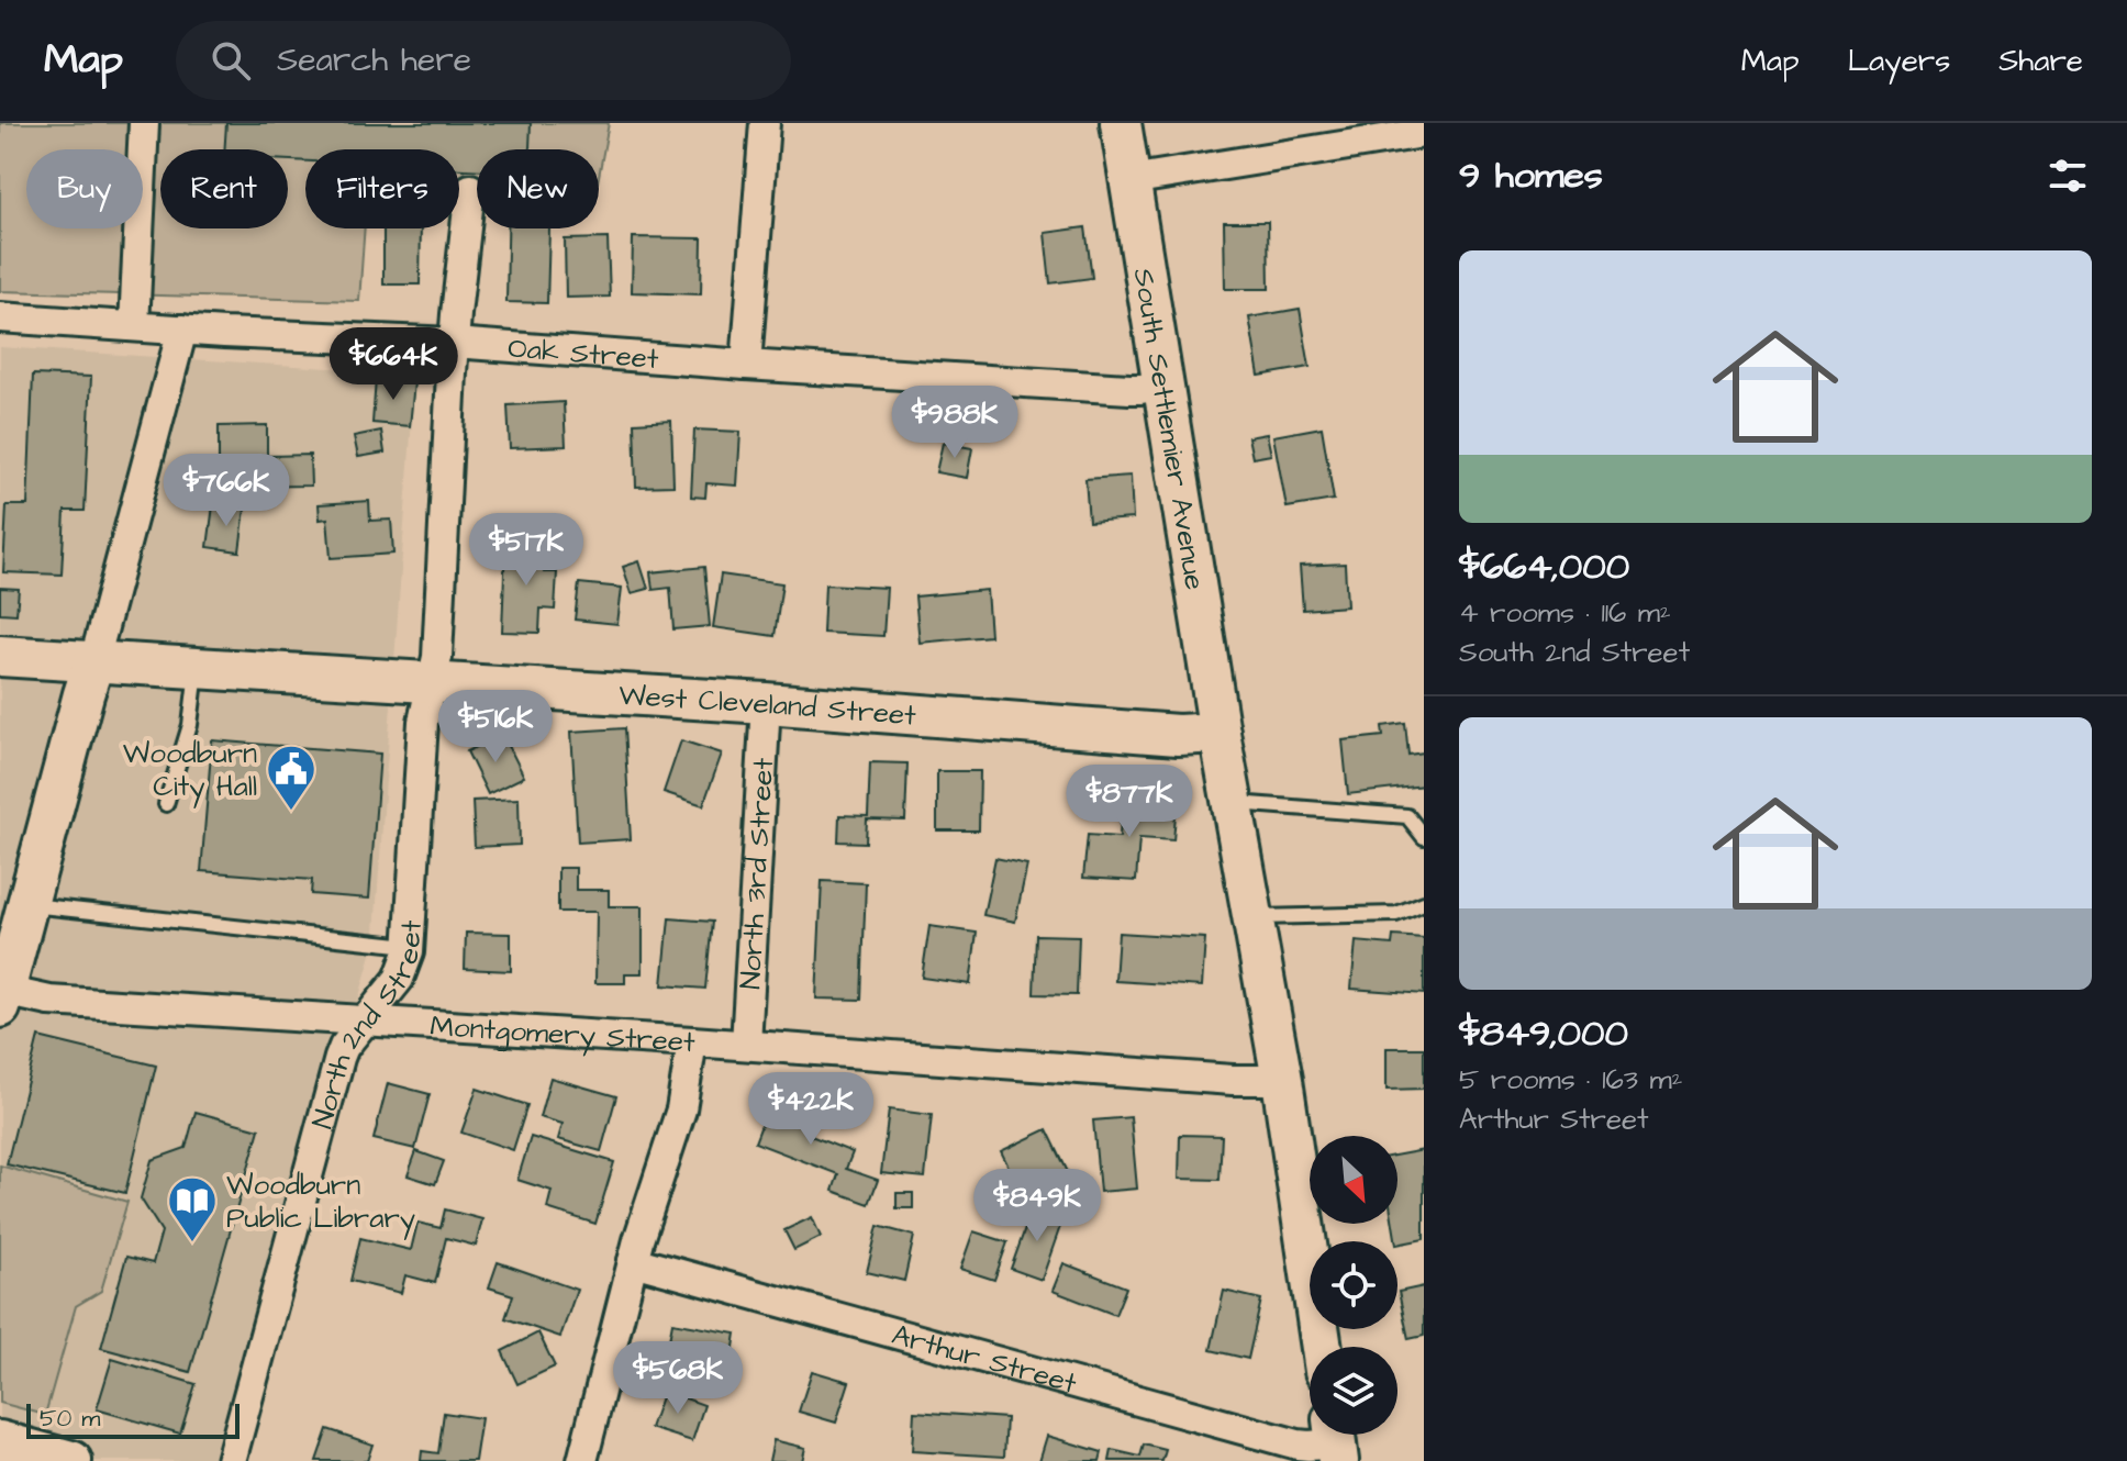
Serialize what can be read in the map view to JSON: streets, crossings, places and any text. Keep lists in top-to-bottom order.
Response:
{
  "streets": {
    "street": [
      "Oak Street",
      "South Settlemier Avenue",
      "West Cleveland Street",
      "North 3rd Street",
      "North 2nd Street",
      "Montgomery Street",
      "Arthur Street"
    ]
  },
  "crossings": [
    ["Oak Street", "South Settlemier Avenue"],
    ["Oak Street", "North 2nd Street"],
    ["South Settlemier Avenue", "West Cleveland Street"],
    ["South Settlemier Avenue", "Montgomery Street"],
    ["West Cleveland Street", "North 3rd Street"],
    ["West Cleveland Street", "North 2nd Street"],
    ["North 3rd Street", "Montgomery Street"],
    ["North 2nd Street", "Montgomery Street"]
  ],
  "places": {
    "public building": ["Woodburn City Hall"],
    "library": ["Woodburn Public Library"]
  },
  "scale_bar": "50 m",
  "north": "bottom right",
  "page": {
    "header": "Map",
    "search": "Search here",
    "nav": ["Map", "Layers", "Share"],
    "heading": "9 homes",
    "chip": [
      "Buy",
      "Rent",
      "Filters",
      "New"
    ],
    "list": [
      {
        "name": "$664,000",
        "note": "4 rooms · 116 m² · South 2nd Street"
      },
      {
        "name": "$849,000",
        "note": "5 rooms · 163 m² · Arthur Street"
      }
    ],
    "price": [
      "$664K",
      "$988K",
      "$766K",
      "$517K",
      "$516K",
      "$877K",
      "$422K",
      "$849K",
      "$568K"
    ],
    "scale": "50 m"
  }
}
